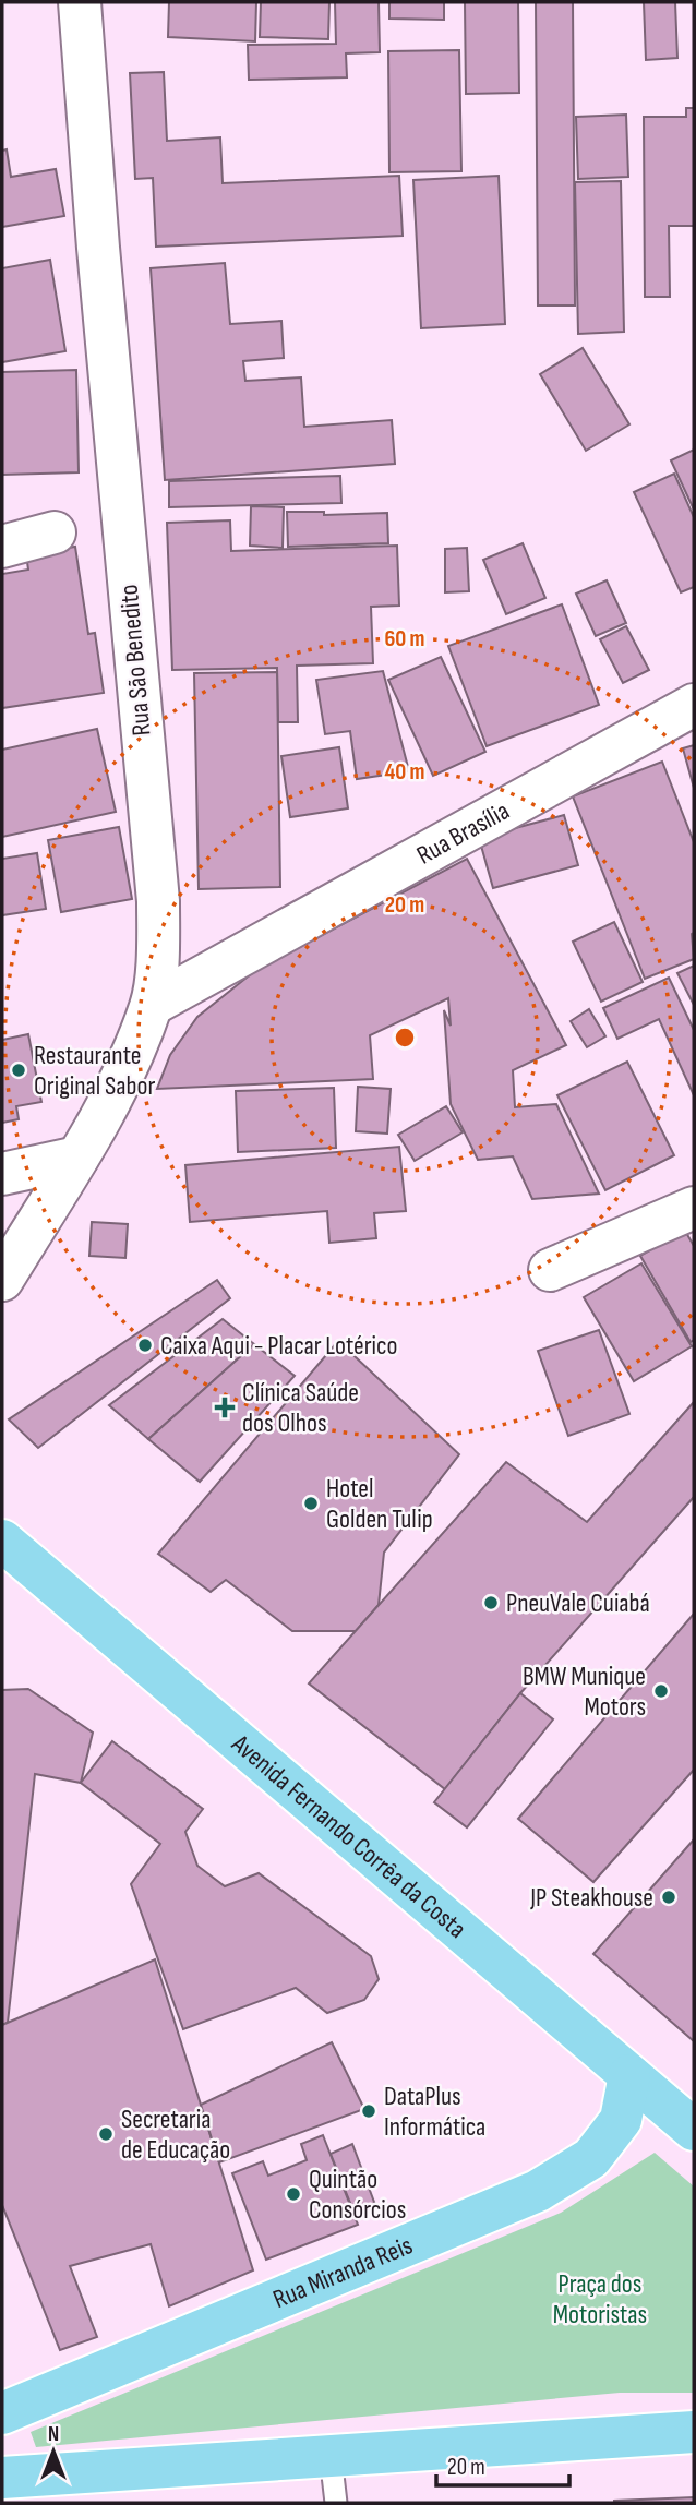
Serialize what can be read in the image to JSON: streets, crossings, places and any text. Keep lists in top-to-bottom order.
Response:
{
  "streets": {
    "main road": ["Avenida Fernando Corrêa da Costa", "Rua Miranda Reis"],
    "street": ["Rua São Benedito", "Rua Brasília"]
  },
  "crossings": [
    ["Rua São Benedito", "Rua Brasília"],
    ["Avenida Fernando Corrêa da Costa", "Rua Miranda Reis"]
  ],
  "parks": ["Praça dos Motoristas"],
  "places": {
    "other": [
      "Restaurante Original Sabor",
      "Caixa Aqui - Placar Lotérico",
      "Hotel Golden Tulip",
      "PneuVale Cuiabá",
      "BMW Munique Motors",
      "JP Steakhouse",
      "DataPlus Informática",
      "Secretaria de Educação",
      "Quintão Consórcios"
    ],
    "health": ["Clínica Saúde dos Olhos"]
  },
  "scale_bar": "20 m",
  "north": "top",
  "rings": ["60 m", "40 m", "20 m"]
}
